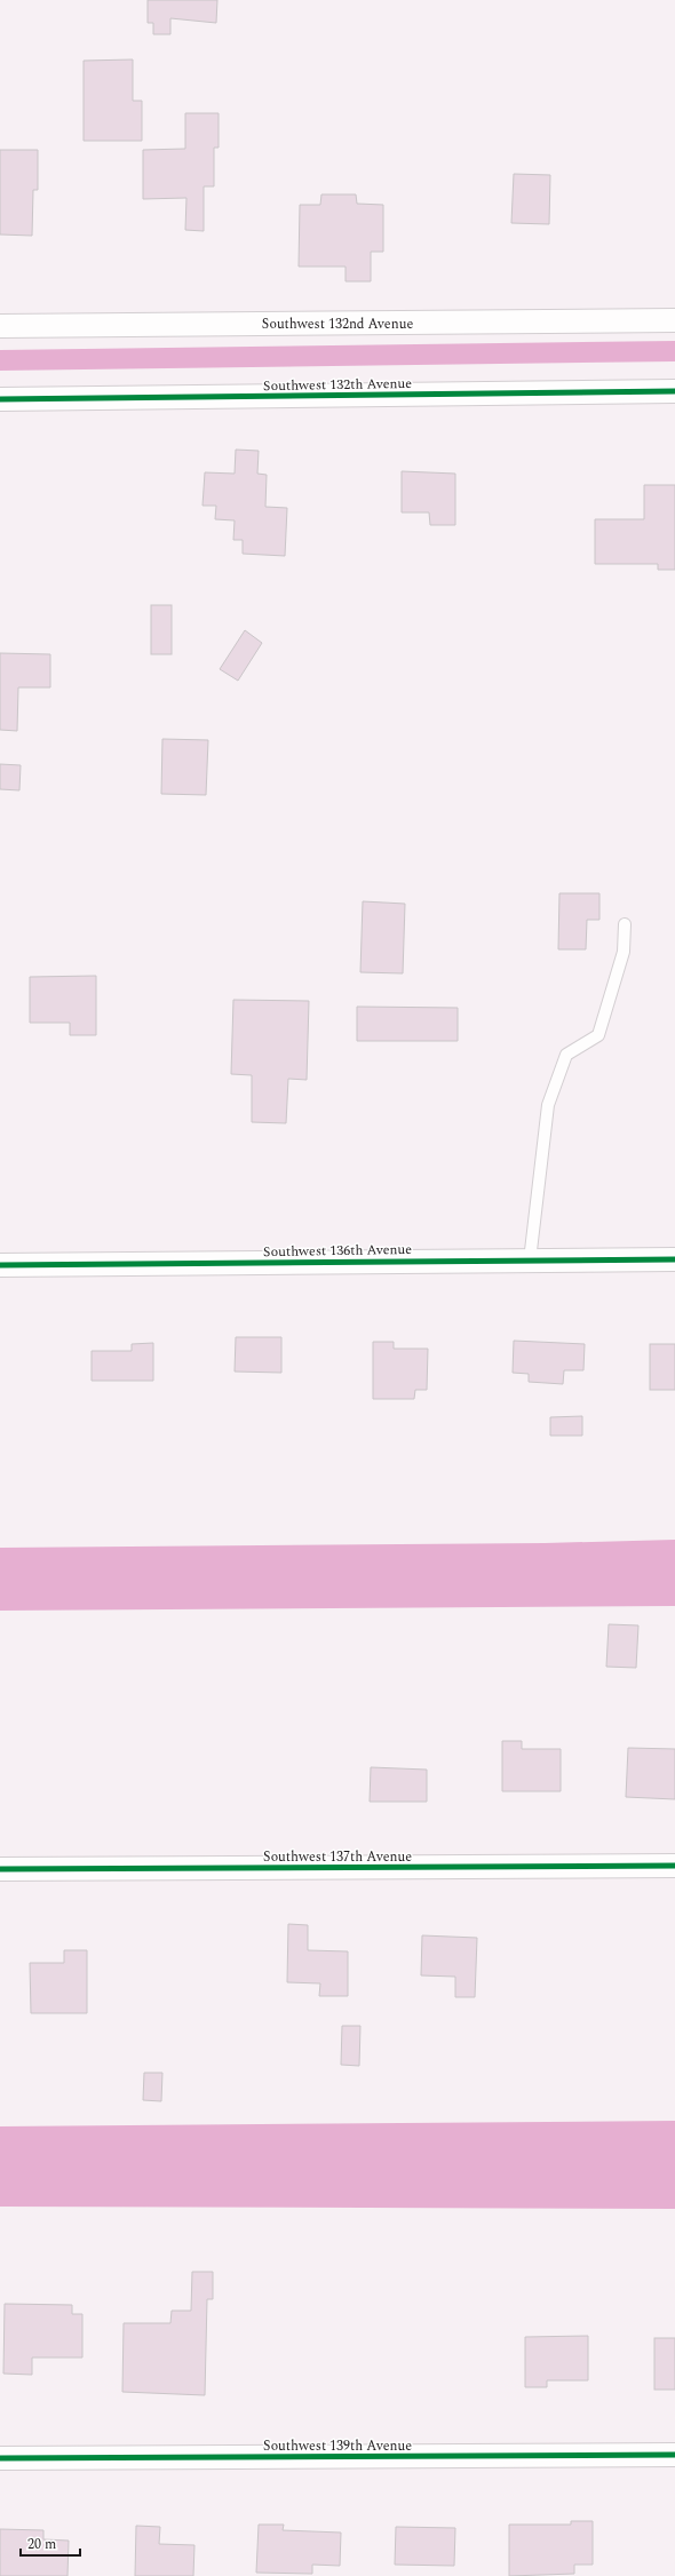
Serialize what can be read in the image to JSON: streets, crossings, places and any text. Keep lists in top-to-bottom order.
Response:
{
  "streets": {
    "street": [
      "Southwest 132nd Avenue",
      "Southwest 132th Avenue",
      "Southwest 136th Avenue",
      "Southwest 137th Avenue",
      "Southwest 139th Avenue"
    ]
  },
  "scale_bar": "20 m"
}
